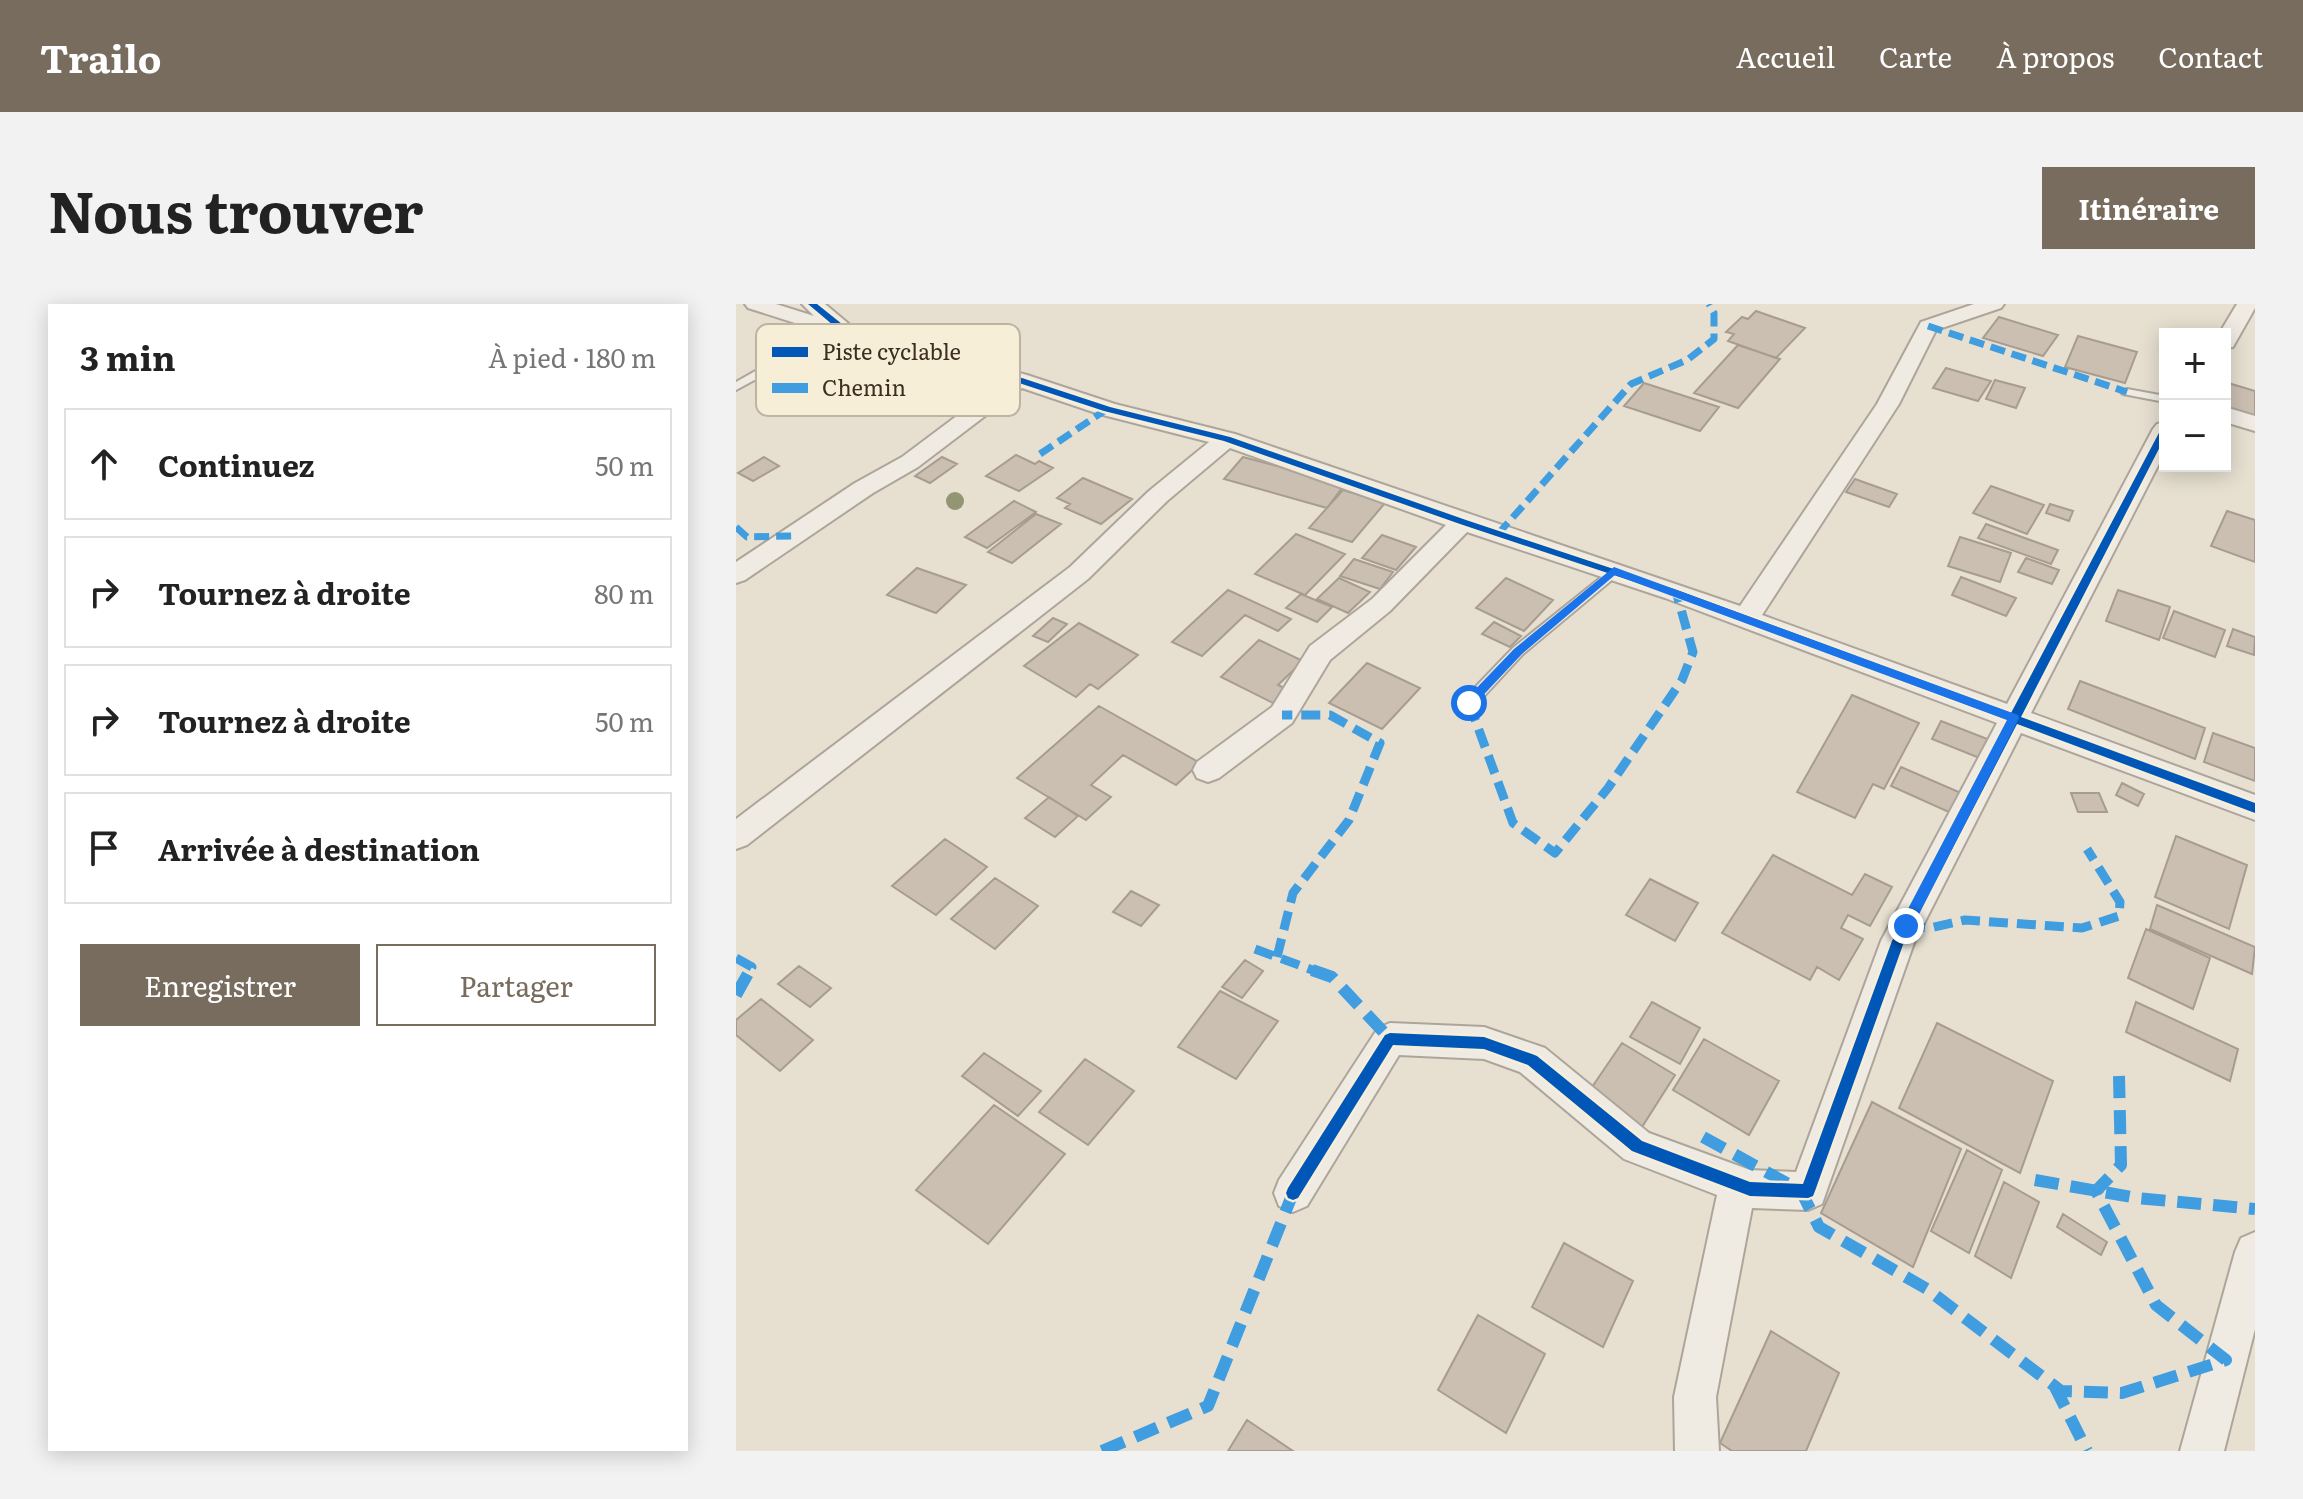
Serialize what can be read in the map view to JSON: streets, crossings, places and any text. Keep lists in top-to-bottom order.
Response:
{
  "legend": ["Piste cyclable", "Chemin"],
  "page": {
    "header": "Trailo",
    "nav": [
      "Accueil",
      "Carte",
      "À propos",
      "Contact"
    ],
    "title": "Nous trouver",
    "buttons": [
      "Itinéraire",
      ["Enregistrer", "Partager"]
    ],
    "heading": ["3 min", "À pied · 180 m"],
    "map_buttons": ["+", "−"],
    "list": [
      ["Continuez", "50 m"],
      ["Tournez à droite", "80 m"],
      ["Tournez à droite", "50 m"],
      "Arrivée à destination"
    ]
  }
}
